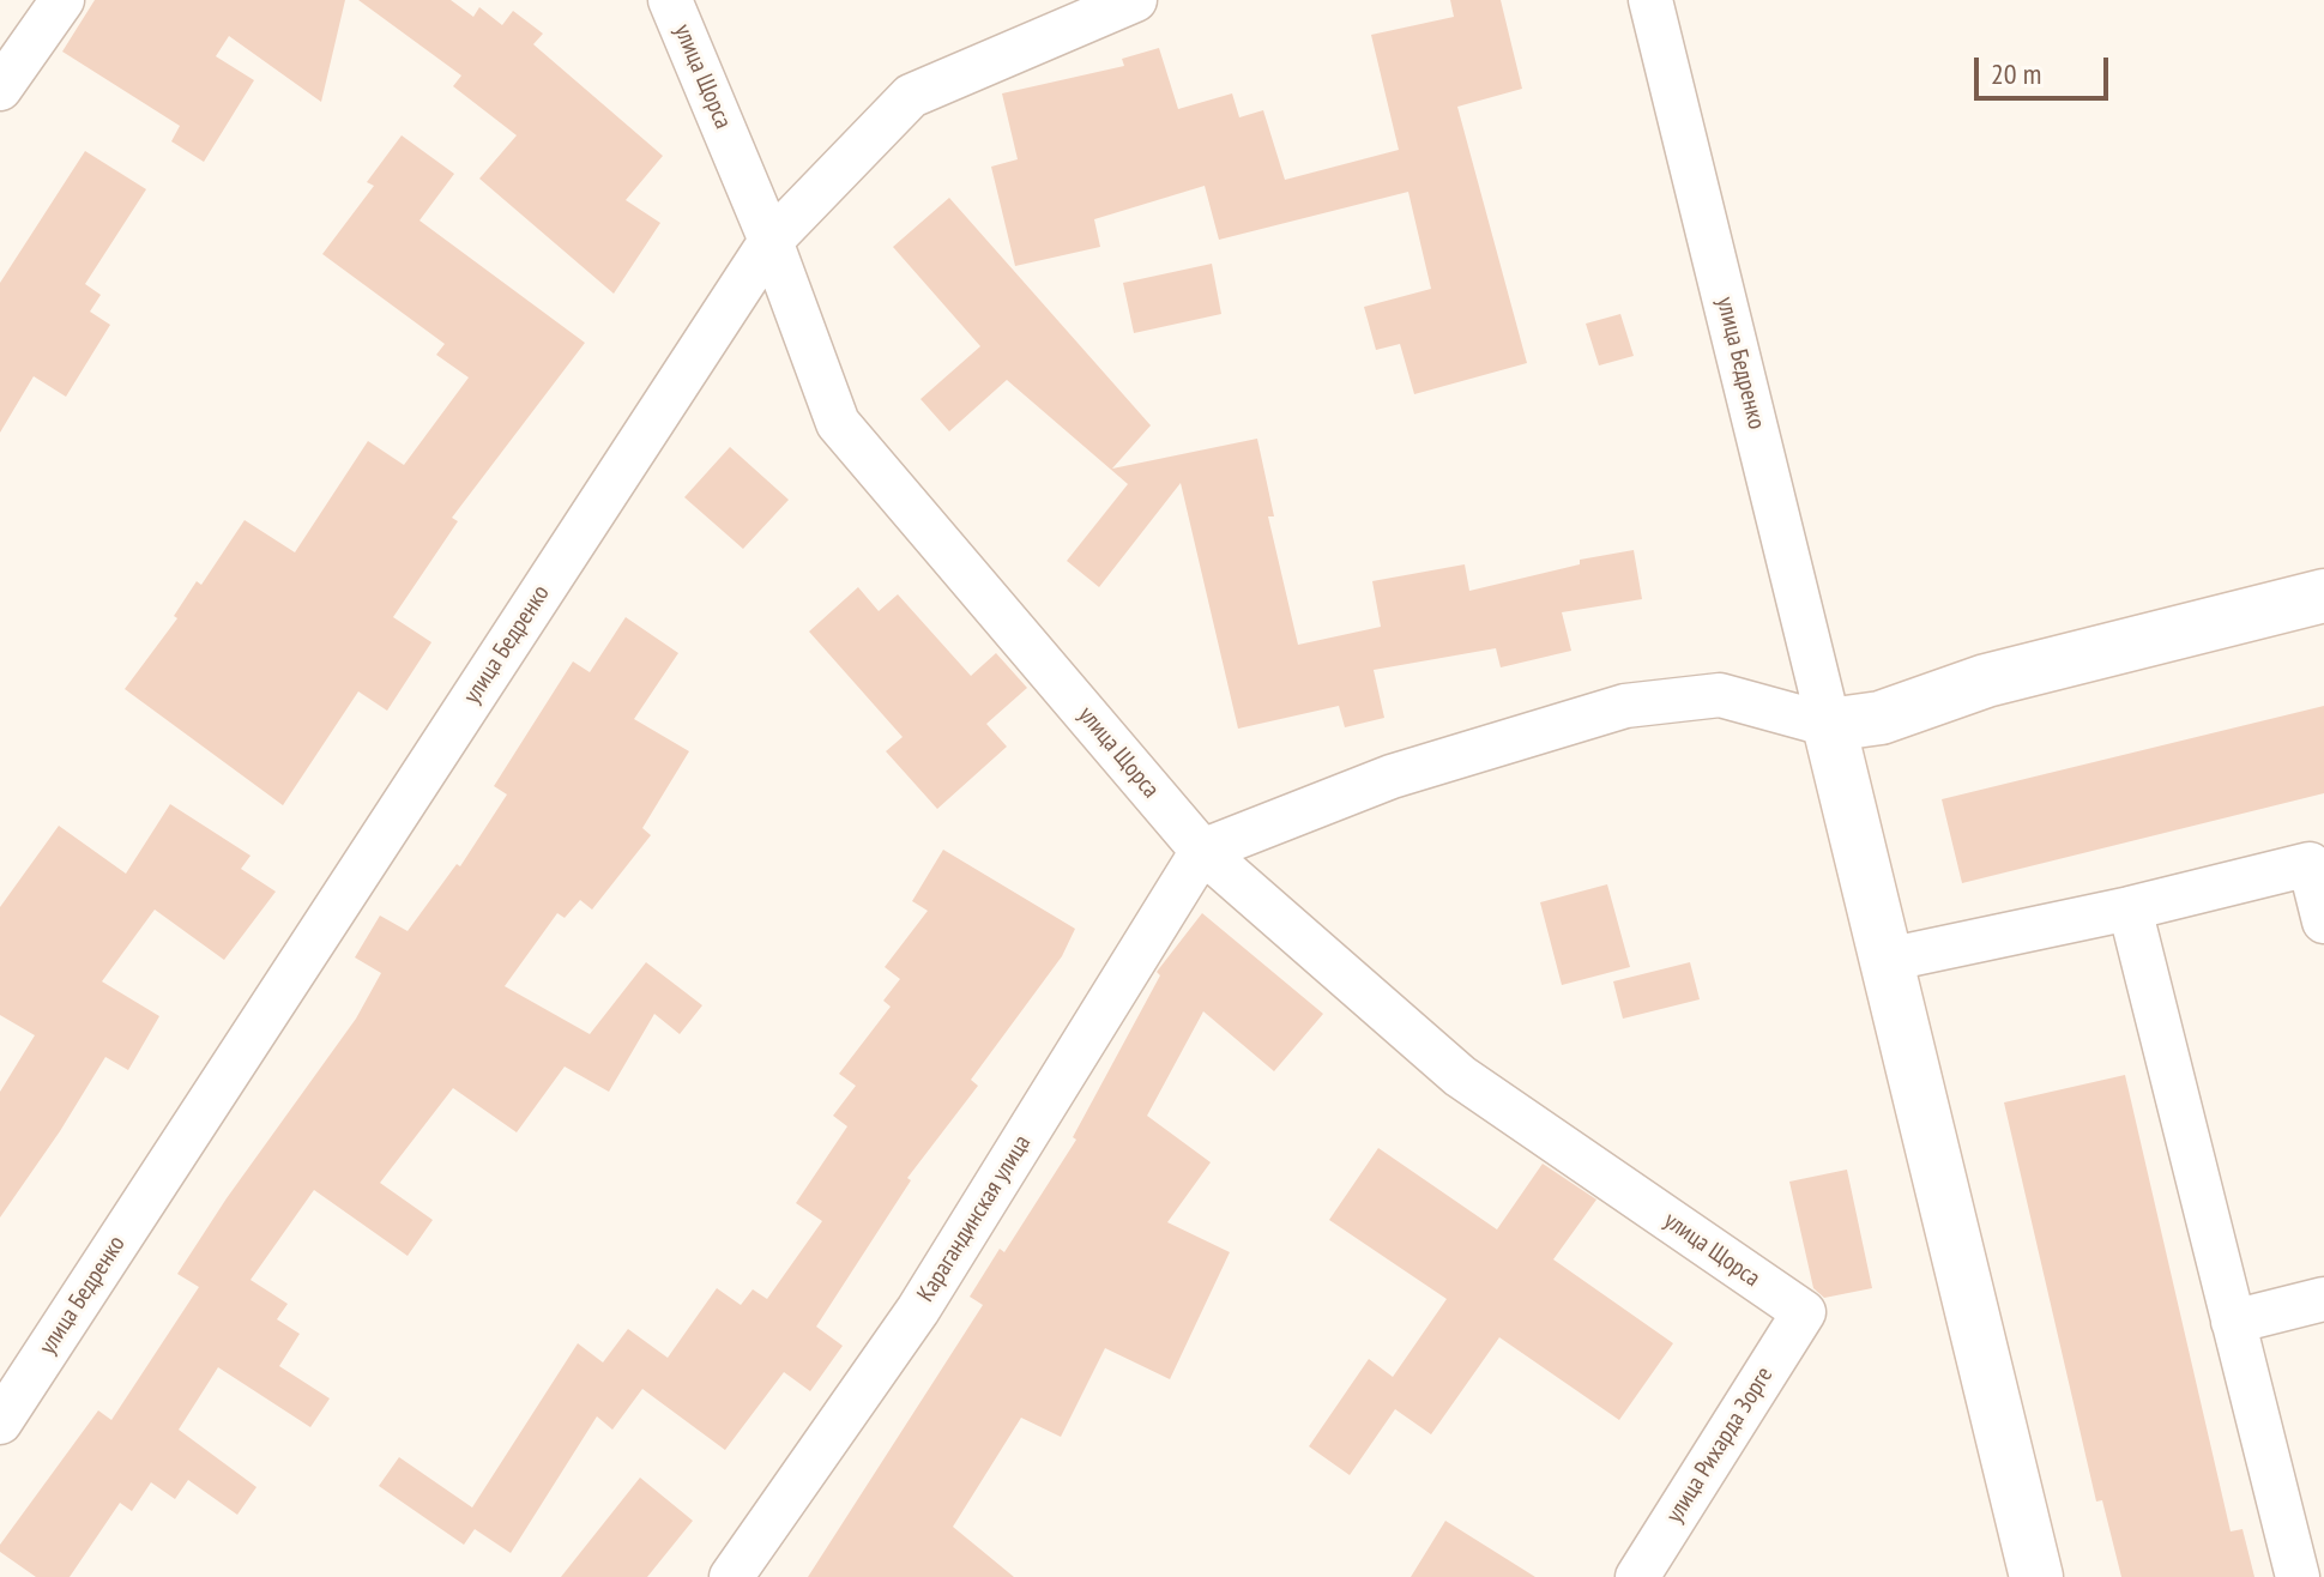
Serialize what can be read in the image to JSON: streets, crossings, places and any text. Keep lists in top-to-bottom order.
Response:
{
  "streets": {
    "street": [
      "улица Щорса",
      "улица Бедренко",
      "Карагандинская улица",
      "улица Рихарда Зорге"
    ]
  },
  "crossings": [
    ["улица Щорса", "улица Бедренко"],
    ["улица Щорса", "Карагандинская улица"],
    ["улица Щорса", "улица Рихарда Зорге"]
  ],
  "scale_bar": "20 m"
}
